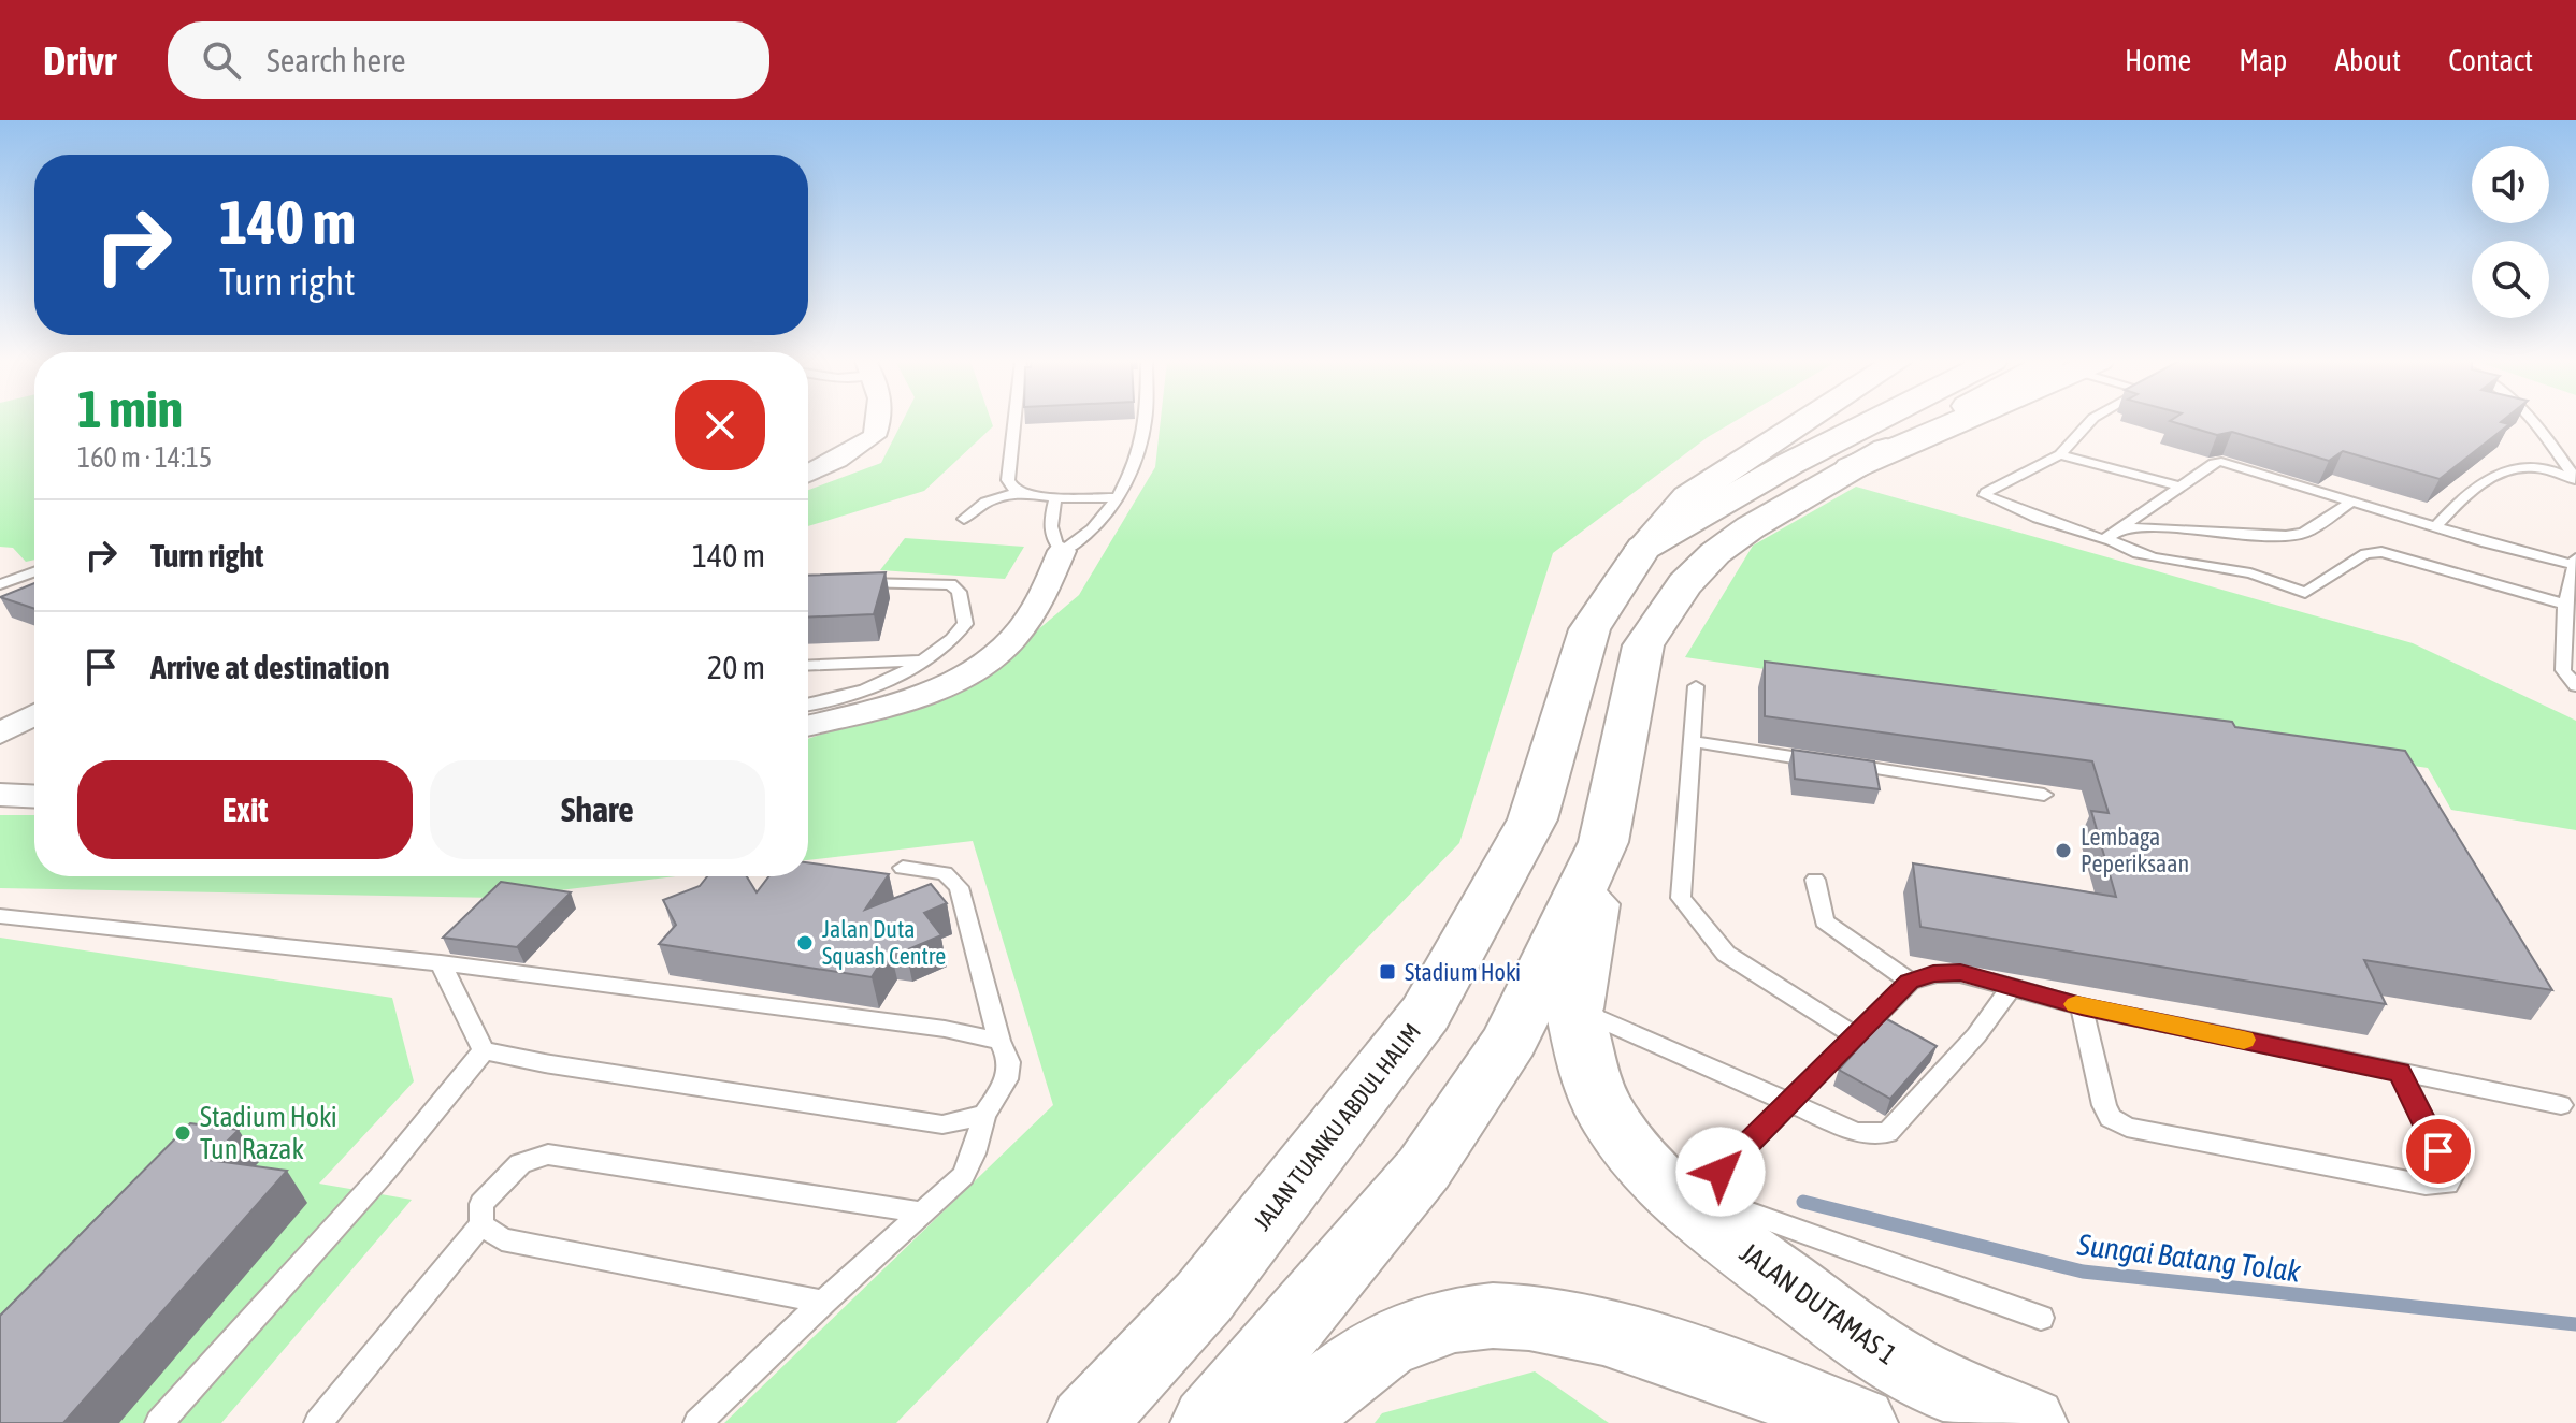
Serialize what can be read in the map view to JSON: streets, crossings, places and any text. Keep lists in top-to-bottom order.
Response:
{
  "streets": {
    "main road": ["JALAN TUANKU ABDUL HALIM", "JALAN DUTAMAS 1"]
  },
  "water": ["Sungai Batang Tolak"],
  "places": {
    "other": ["Lembaga Peperiksaan", "Jalan Duta Squash Centre", "Stadium Hoki Tun Razak"],
    "transit": ["Stadium Hoki"]
  },
  "page": {
    "header": "Drivr",
    "search": "Search here",
    "nav": [
      "Home",
      "Map",
      "About",
      "Contact"
    ],
    "turn": ["140 m", "Turn right"],
    "heading": ["1 min", "160 m · 14:15"],
    "list": [
      {
        "name": "Turn right",
        "value": "140 m"
      },
      {
        "name": "Arrive at destination",
        "value": "20 m"
      }
    ],
    "buttons": ["Exit", "Share"]
  }
}
